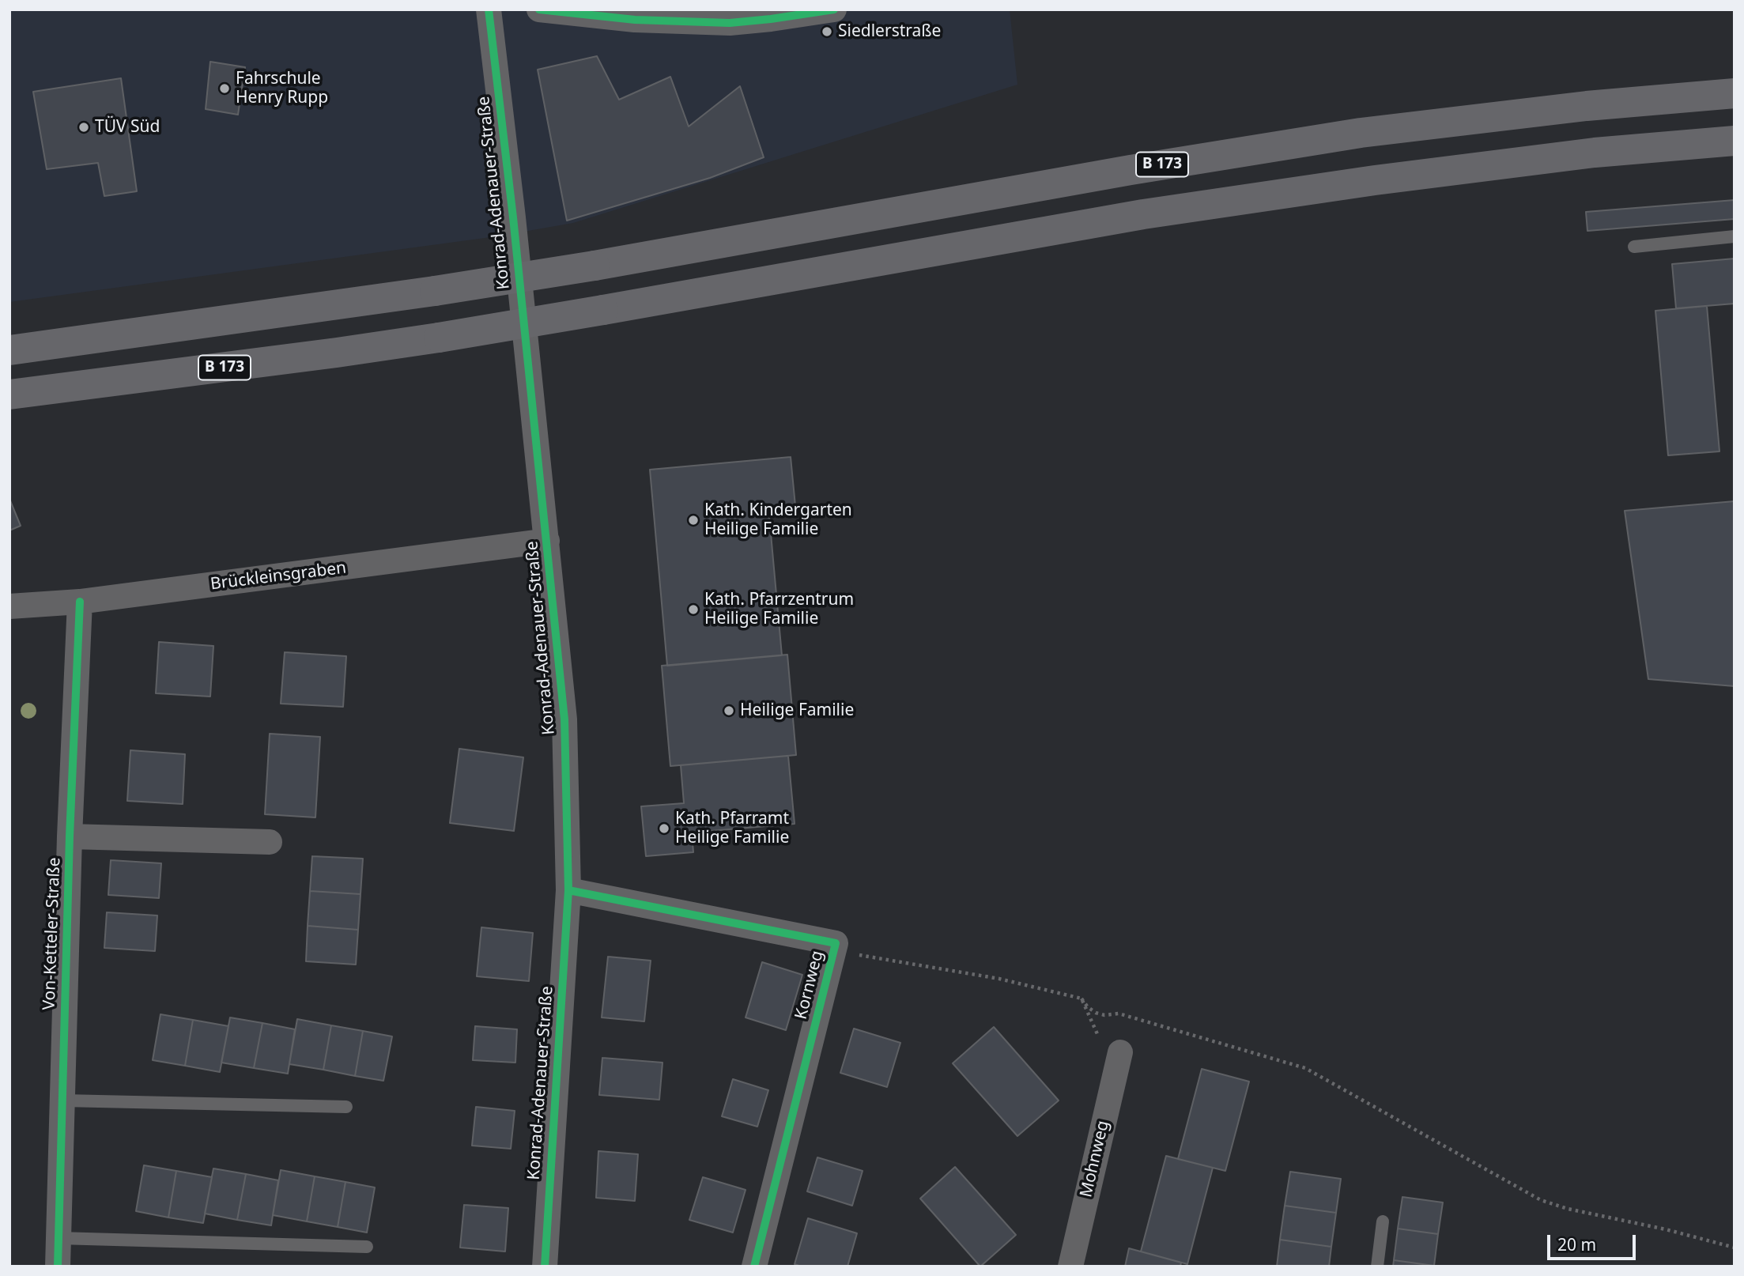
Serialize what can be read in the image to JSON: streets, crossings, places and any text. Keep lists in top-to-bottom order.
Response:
{
  "streets": {
    "highway": ["B 173"],
    "street": [
      "Konrad-Adenauer-Straße",
      "Brückleinsgraben",
      "Von-Ketteler-Straße",
      "Kornweg",
      "Mohnweg"
    ]
  },
  "crossings": [
    ["Konrad-Adenauer-Straße", "Brückleinsgraben"],
    ["Konrad-Adenauer-Straße", "Kornweg"],
    ["Brückleinsgraben", "Von-Ketteler-Straße"]
  ],
  "places": [
    "Siedlerstraße",
    "Fahrschule Henry Rupp",
    "TÜV Süd",
    "Kath. Kindergarten Heilige Familie",
    "Kath. Pfarrzentrum Heilige Familie",
    "Heilige Familie",
    "Kath. Pfarramt Heilige Familie"
  ],
  "scale_bar": "20 m"
}
